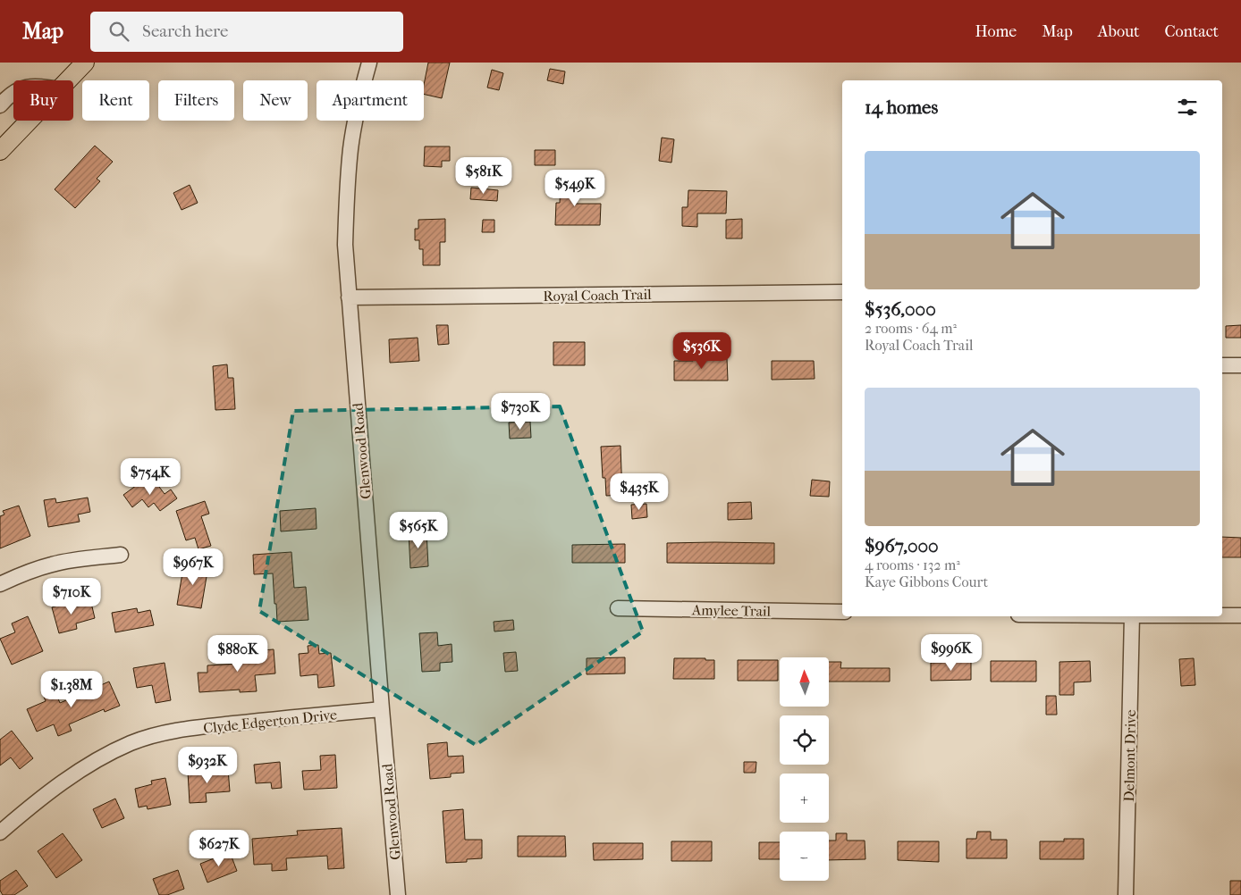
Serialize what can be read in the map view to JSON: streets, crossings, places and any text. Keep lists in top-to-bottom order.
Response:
{
  "streets": {
    "street": [
      "Royal Coach Trail",
      "Glenwood Road",
      "Amylee Trail",
      "Clyde Edgerton Drive",
      "Delmont Drive"
    ]
  },
  "crossings": [
    ["Royal Coach Trail", "Glenwood Road"],
    ["Glenwood Road", "Clyde Edgerton Drive"]
  ],
  "north": "top",
  "page": {
    "header": "Map",
    "search": "Search here",
    "nav": [
      "Home",
      "Map",
      "About",
      "Contact"
    ],
    "chip": [
      "Buy",
      "Rent",
      "Filters",
      "New",
      "Apartment"
    ],
    "heading": "14 homes",
    "list": [
      {
        "name": "$536,000",
        "note": "2 rooms · 64 m² · Royal Coach Trail"
      },
      {
        "name": "$967,000",
        "note": "4 rooms · 132 m² · Kaye Gibbons Court"
      }
    ],
    "price": [
      "$581K",
      "$549K",
      "$536K",
      "$730K",
      "$754K",
      "$435K",
      "$565K",
      "$967K",
      "$710K",
      "$996K",
      "$880K",
      "$1.38M",
      "$932K",
      "$627K"
    ],
    "map_buttons": ["+", "−"]
  }
}
